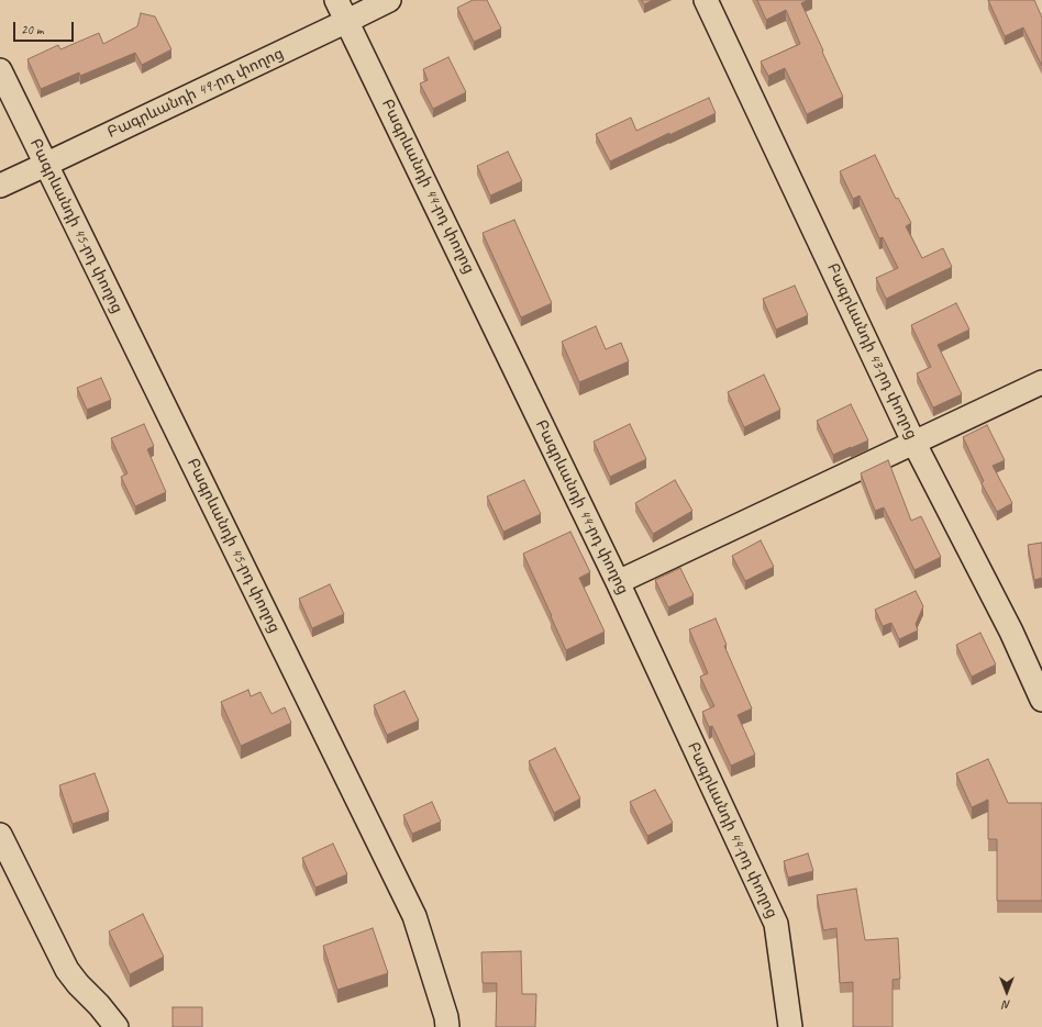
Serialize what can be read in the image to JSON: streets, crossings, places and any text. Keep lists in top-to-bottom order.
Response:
{
  "streets": {
    "street": [
      "Բագրևանդի 49-րդ փողոց",
      "Բագրևանդի 44-րդ փողոց",
      "Բագրևանդի 45-րդ փողոց",
      "Բագրևանդի 43-րդ փողոց"
    ]
  },
  "crossings": [
    ["Բագրևանդի 49-րդ փողոց", "Բագրևանդի 44-րդ փողոց"],
    ["Բագրևանդի 49-րդ փողոց", "Բագրևանդի 45-րդ փողոց"]
  ],
  "scale_bar": "20 m",
  "north": "bottom"
}
